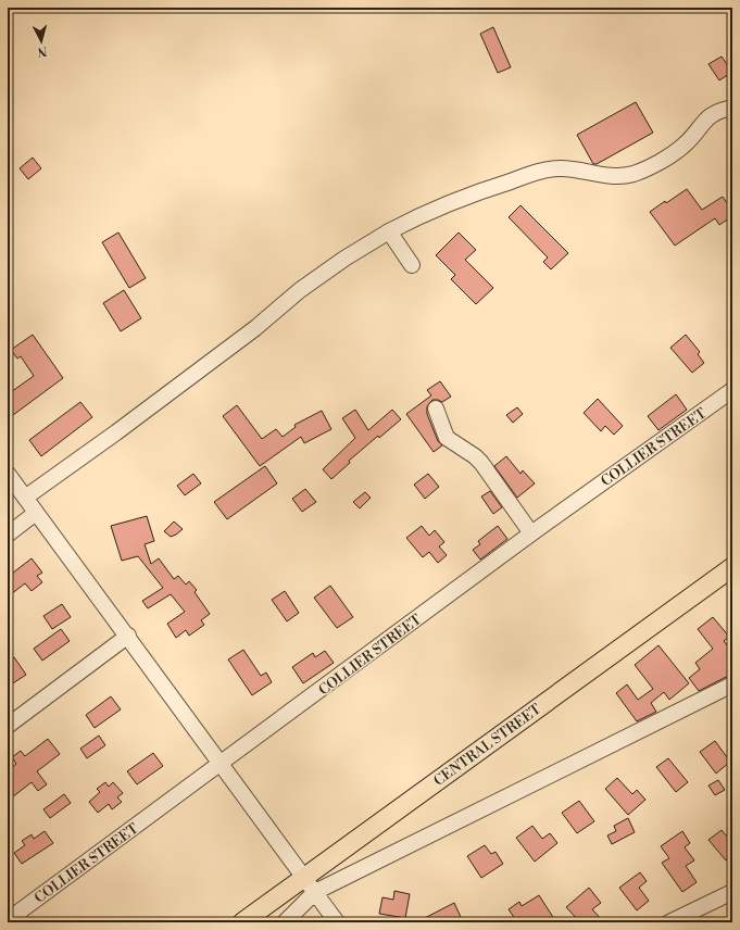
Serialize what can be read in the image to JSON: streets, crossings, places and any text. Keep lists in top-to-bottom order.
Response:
{
  "streets": {
    "main road": ["CENTRAL STREET"],
    "street": ["COLLIER STREET"]
  },
  "north": "bottom"
}
